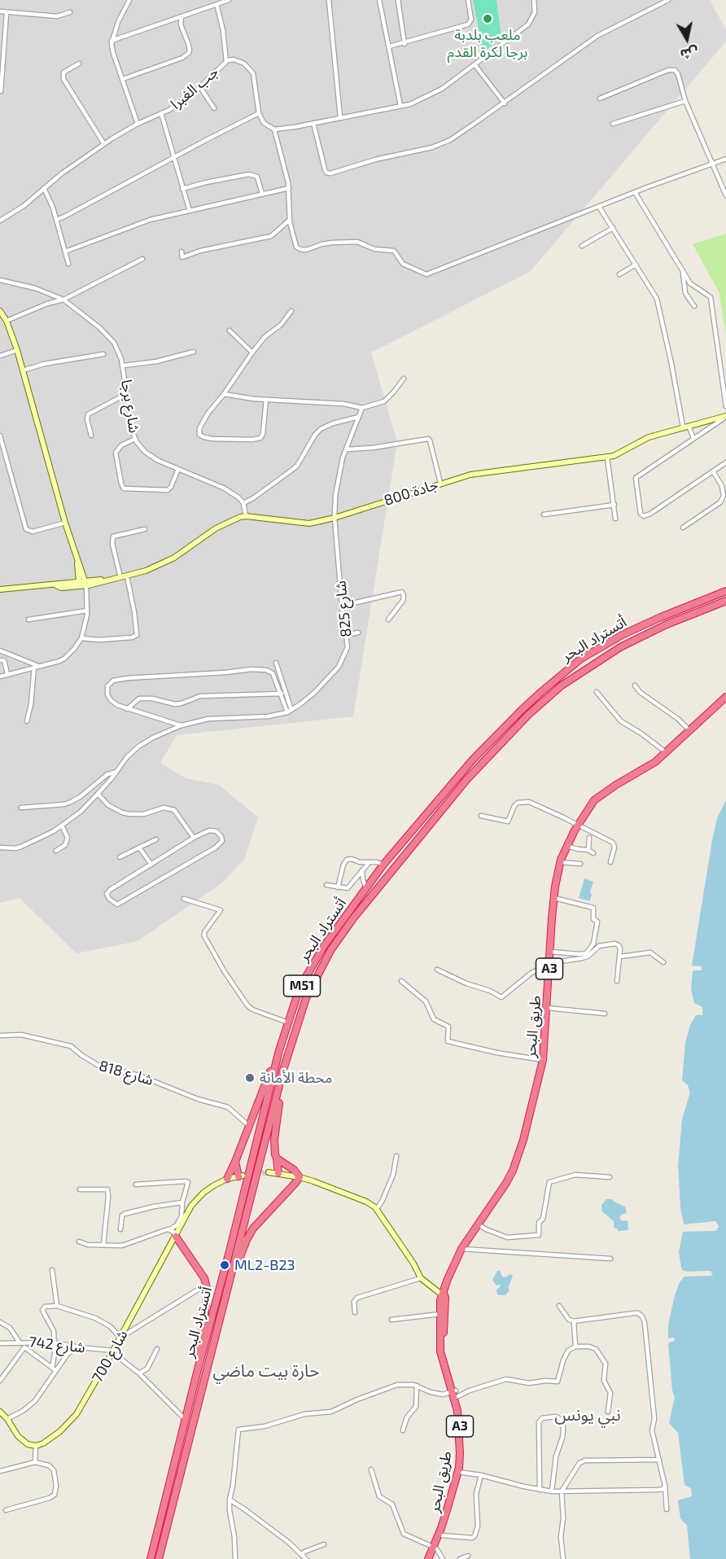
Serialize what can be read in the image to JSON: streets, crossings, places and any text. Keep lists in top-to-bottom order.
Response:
{
  "streets": {
    "highway": [
      "أتستراد البحر",
      "A3",
      "M51",
      "طريق البحر"
    ],
    "main road": ["جادة 800", "شارع 700"],
    "street": [
      "جب الغبرا",
      "شارع برجا",
      "شارع 825",
      "شارع 818",
      "شارع 742"
    ]
  },
  "crossings": [
    ["جادة 800", "شارع 825"],
    ["شارع 742", "شارع 700"]
  ],
  "districts": ["حارة بيت ماضي", "نبي يونس"],
  "places": ["ملعب بلدبة برجا لكرة القدم", "محطة الأمانة", "ML2-B23"],
  "north": "bottom"
}
